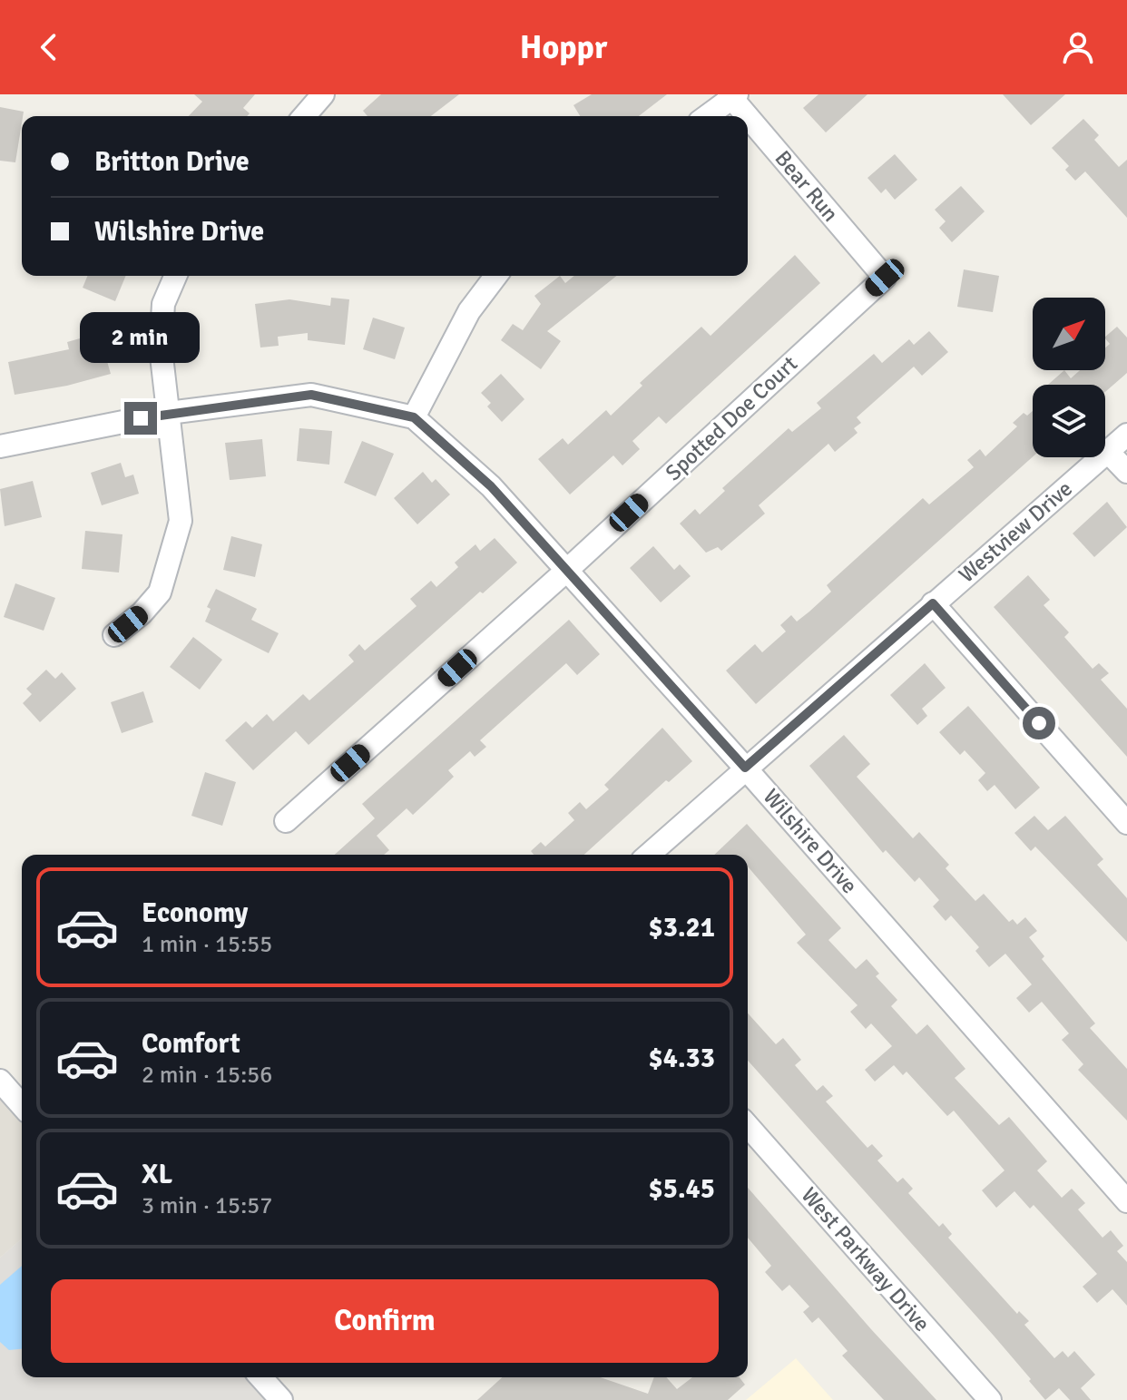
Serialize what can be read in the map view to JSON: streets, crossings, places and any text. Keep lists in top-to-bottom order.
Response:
{
  "streets": {
    "street": [
      "Bear Run",
      "Spotted Doe Court",
      "Westview Drive",
      "Wilshire Drive",
      "West Parkway Drive"
    ]
  },
  "crossings": [
    ["Bear Run", "Spotted Doe Court"],
    ["Spotted Doe Court", "Wilshire Drive"],
    ["Westview Drive", "Wilshire Drive"]
  ],
  "north": "top right",
  "page": {
    "header": "Hoppr",
    "banner": ["Britton Drive", "Wilshire Drive"],
    "bubble": "2 min",
    "list": [
      {
        "name": "Economy",
        "note": "1 min · 15:55",
        "value": "$3.21"
      },
      {
        "name": "Comfort",
        "note": "2 min · 15:56",
        "value": "$4.33"
      },
      {
        "name": "XL",
        "note": "3 min · 15:57",
        "value": "$5.45"
      }
    ],
    "buttons": "Confirm"
  }
}
